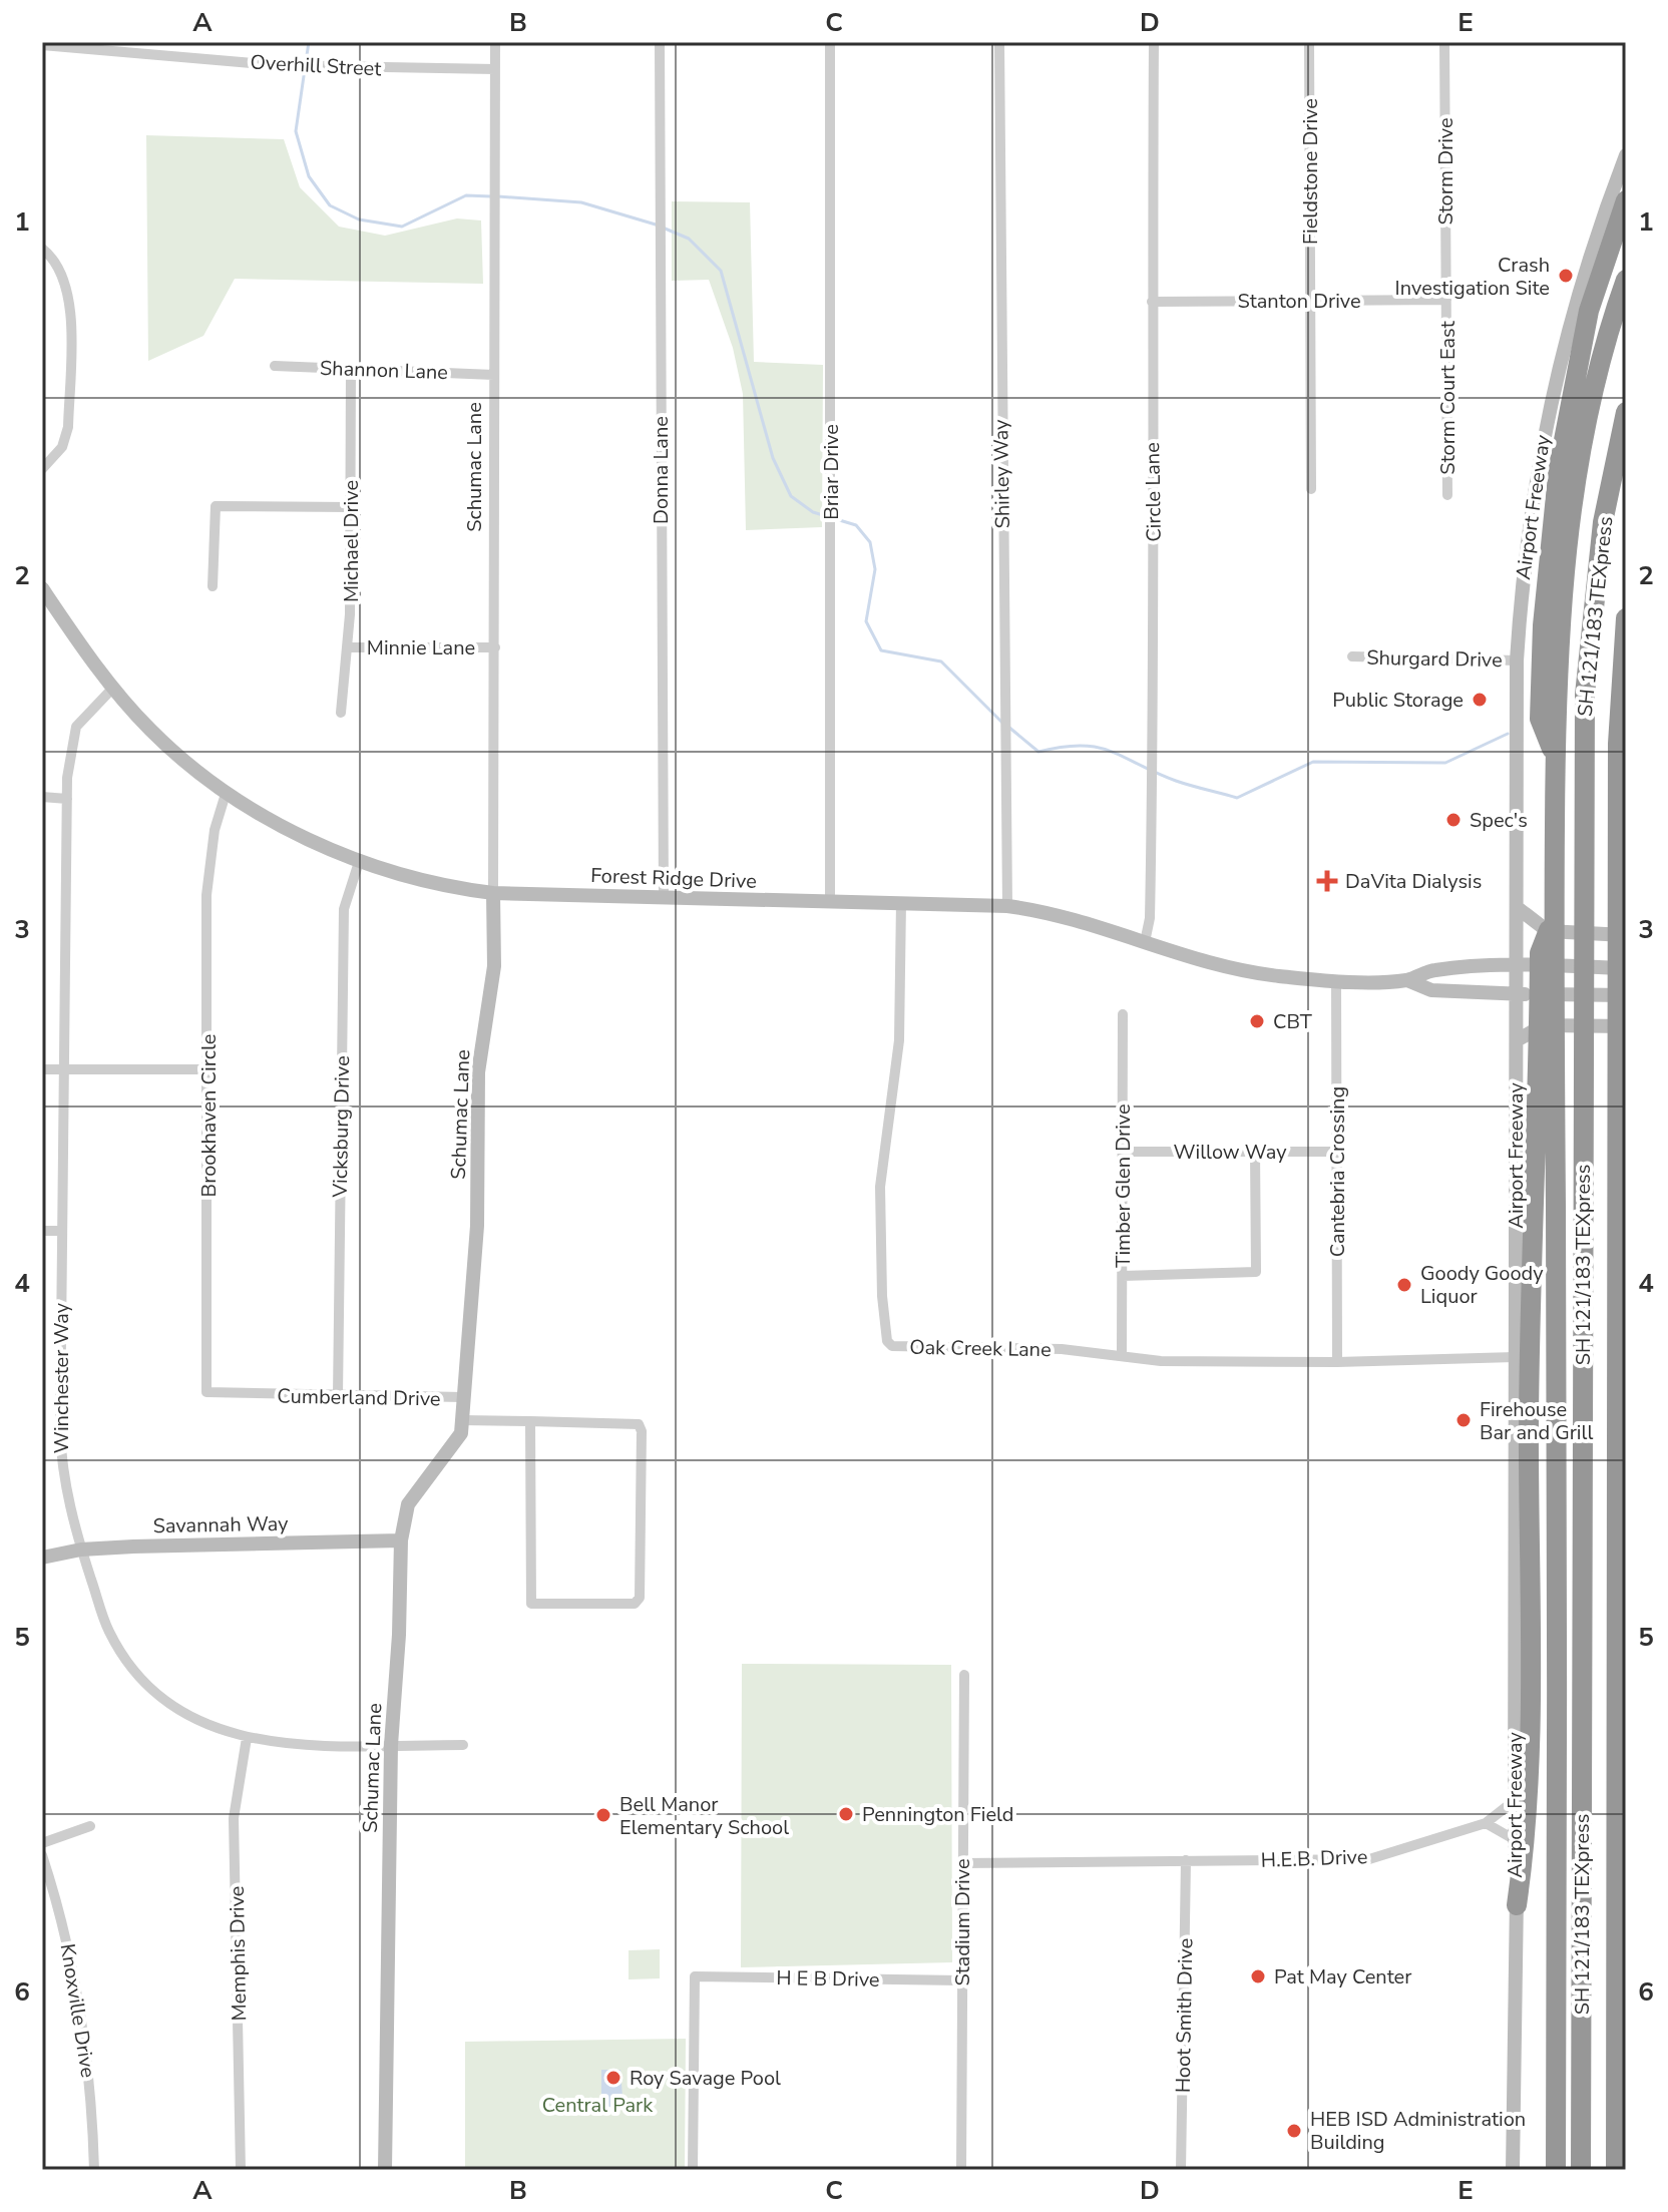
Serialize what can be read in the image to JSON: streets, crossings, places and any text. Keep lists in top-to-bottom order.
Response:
{
  "streets": {
    "highway": ["Airport Freeway", "SH 121/183 TEXpress"],
    "main road": ["Schumac Lane", "Forest Ridge Drive", "Savannah Way"],
    "street": [
      "Overhill Street",
      "Fieldstone Drive",
      "Storm Drive",
      "Stanton Drive",
      "Shannon Lane",
      "Storm Court East",
      "Donna Lane",
      "Briar Drive",
      "Shirley Way",
      "Circle Lane",
      "Michael Drive",
      "Minnie Lane",
      "Shurgard Drive",
      "Brookhaven Circle",
      "Vicksburg Drive",
      "Willow Way",
      "Cantebria Crossing",
      "Timber Glen Drive",
      "Oak Creek Lane",
      "Winchester Way",
      "Cumberland Drive",
      "H.E.B. Drive",
      "Stadium Drive",
      "Memphis Drive",
      "H E B Drive",
      "Knoxville Drive",
      "Hoot Smith Drive"
    ]
  },
  "crossings": [
    ["Overhill Street", "Schumac Lane"],
    ["Fieldstone Drive", "Stanton Drive"],
    ["Storm Drive", "Stanton Drive"],
    ["Storm Drive", "Storm Court East"],
    ["Stanton Drive", "Storm Court East"],
    ["Stanton Drive", "Circle Lane"],
    ["Shannon Lane", "Schumac Lane"],
    ["Shannon Lane", "Michael Drive"],
    ["Schumac Lane", "Minnie Lane"],
    ["Schumac Lane", "Forest Ridge Drive"],
    ["Schumac Lane", "Winchester Way"],
    ["Schumac Lane", "Cumberland Drive"],
    ["Schumac Lane", "Savannah Way"],
    ["Donna Lane", "Forest Ridge Drive"],
    ["Briar Drive", "Forest Ridge Drive"],
    ["Shirley Way", "Forest Ridge Drive"],
    ["Circle Lane", "Forest Ridge Drive"],
    ["Airport Freeway", "Shurgard Drive"],
    ["Airport Freeway", "Forest Ridge Drive"],
    ["Airport Freeway", "Oak Creek Lane"],
    ["Airport Freeway", "H.E.B. Drive"],
    ["Michael Drive", "Minnie Lane"],
    ["Forest Ridge Drive", "Brookhaven Circle"],
    ["Forest Ridge Drive", "Vicksburg Drive"],
    ["Forest Ridge Drive", "Cantebria Crossing"],
    ["Forest Ridge Drive", "Oak Creek Lane"],
    ["Forest Ridge Drive", "Winchester Way"],
    ["Brookhaven Circle", "Cumberland Drive"],
    ["Vicksburg Drive", "Cumberland Drive"],
    ["Willow Way", "Cantebria Crossing"],
    ["Willow Way", "Timber Glen Drive"],
    ["Cantebria Crossing", "Oak Creek Lane"],
    ["Timber Glen Drive", "Oak Creek Lane"],
    ["Winchester Way", "Savannah Way"],
    ["Winchester Way", "Memphis Drive"],
    ["H.E.B. Drive", "Hoot Smith Drive"],
    ["Stadium Drive", "H E B Drive"]
  ],
  "parks": ["Central Park"],
  "places": {
    "other": [
      "Crash Investigation Site",
      "Public Storage",
      "Spec's",
      "CBT",
      "Goody Goody Liquor",
      "Firehouse Bar and Grill",
      "Pennington Field",
      "Bell Manor Elementary School",
      "Pat May Center",
      "Roy Savage Pool",
      "HEB ISD Administration Building"
    ],
    "health": ["DaVita Dialysis"]
  },
  "grid": {
    "columns": [
      "A",
      "B",
      "C",
      "D",
      "E"
    ],
    "rows": [
      "1",
      "2",
      "3",
      "4",
      "5",
      "6"
    ]
  }
}
